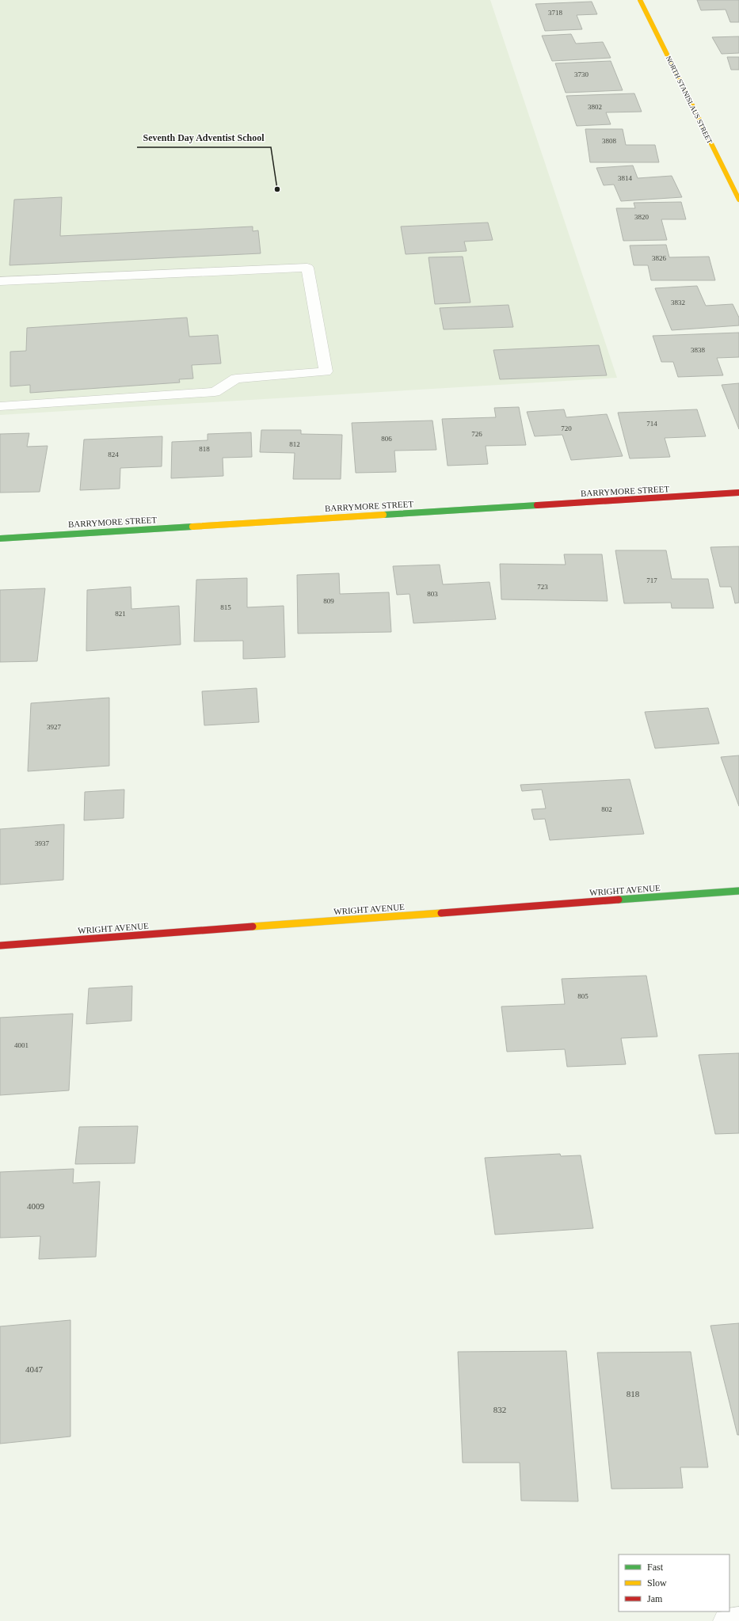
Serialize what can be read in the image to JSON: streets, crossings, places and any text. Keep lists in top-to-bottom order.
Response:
{
  "streets": {
    "street": ["NORTH STANISLAUS STREET", "BARRYMORE STREET", "WRIGHT AVENUE"]
  },
  "places": ["Seventh Day Adventist School"],
  "house_numbers": [
    "3718",
    "3730",
    "3802",
    "3808",
    "3814",
    "3820",
    "3826",
    "3832",
    "3838",
    "714",
    "720",
    "726",
    "806",
    "812",
    "818",
    "824",
    "717",
    "723",
    "803",
    "809",
    "815",
    "821",
    "3927",
    "802",
    "3937",
    "805",
    "4001",
    "4009",
    "4047",
    "818",
    "832"
  ],
  "legend": ["Fast", "Slow", "Jam"]
}
